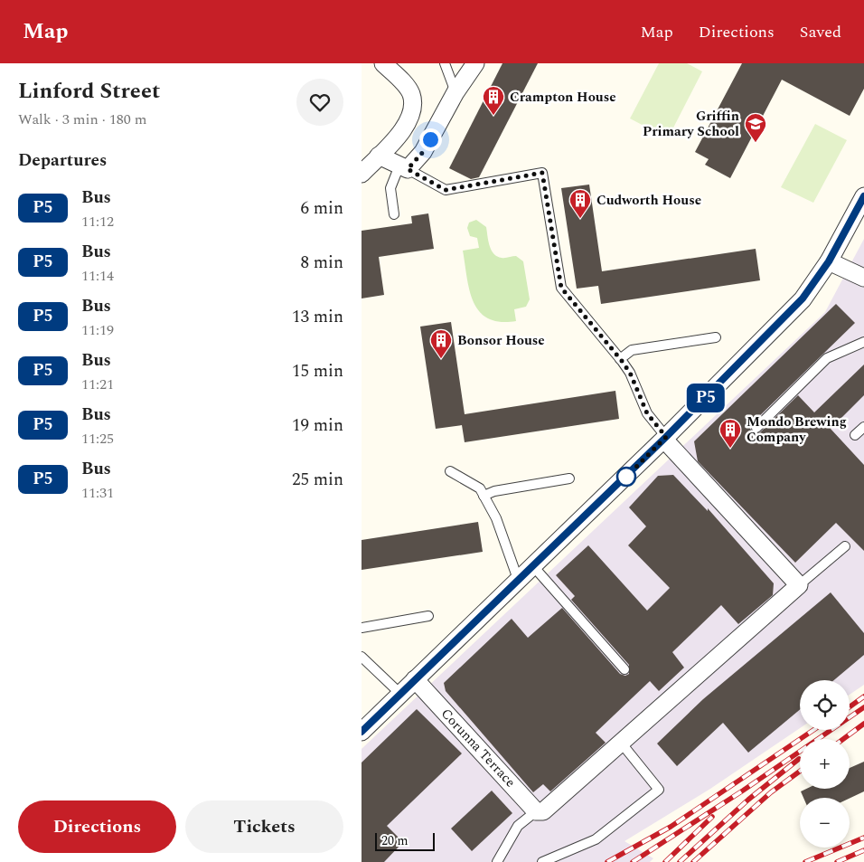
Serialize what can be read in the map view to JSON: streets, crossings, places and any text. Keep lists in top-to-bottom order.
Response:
{
  "streets": {
    "street": ["Corunna Terrace"]
  },
  "places": {
    "building": [
      "Crampton House",
      "Cudworth House",
      "Bonsor House",
      "Mondo Brewing Company"
    ],
    "school or university": ["Griffin Primary School"]
  },
  "lines": ["bus line P5"],
  "scale_bar": "20 m",
  "page": {
    "header": "Map",
    "nav": ["Map", "Directions", "Saved"],
    "heading": [
      ["Linford Street", "Walk · 3 min · 180 m"],
      "Departures"
    ],
    "on_map": "P5",
    "list": [
      {
        "mark": "P5",
        "name": "Bus",
        "note": "11:12",
        "value": "6 min"
      },
      {
        "mark": "P5",
        "name": "Bus",
        "note": "11:14",
        "value": "8 min"
      },
      {
        "mark": "P5",
        "name": "Bus",
        "note": "11:19",
        "value": "13 min"
      },
      {
        "mark": "P5",
        "name": "Bus",
        "note": "11:21",
        "value": "15 min"
      },
      {
        "mark": "P5",
        "name": "Bus",
        "note": "11:25",
        "value": "19 min"
      },
      {
        "mark": "P5",
        "name": "Bus",
        "note": "11:31",
        "value": "25 min"
      }
    ],
    "map_buttons": ["+", "−"],
    "buttons": ["Directions", "Tickets"],
    "scale": "20 m"
  }
}
